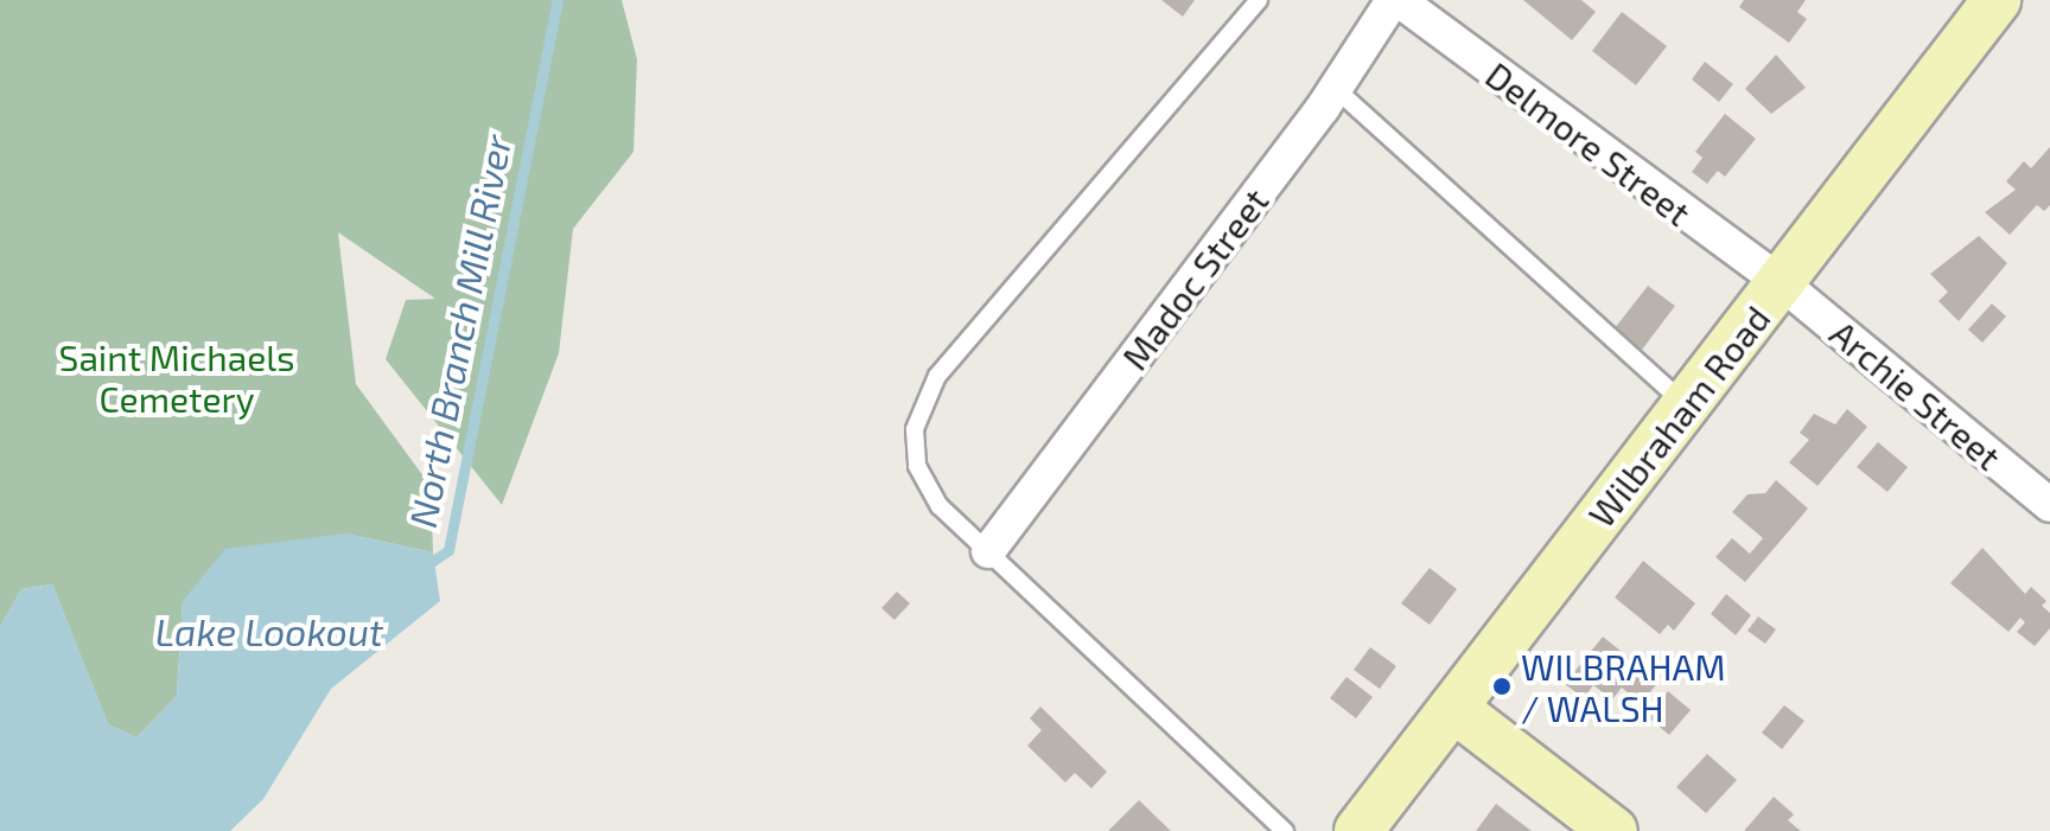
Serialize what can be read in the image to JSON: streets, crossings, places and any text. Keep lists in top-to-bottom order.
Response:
{
  "streets": {
    "main road": ["Wilbraham Road"],
    "street": ["Delmore Street", "Madoc Street", "Archie Street"]
  },
  "crossings": [
    ["Delmore Street", "Madoc Street"],
    ["Delmore Street", "Archie Street"],
    ["Delmore Street", "Wilbraham Road"],
    ["Archie Street", "Wilbraham Road"]
  ],
  "water": ["North Branch Mill River", "Lake Lookout"],
  "parks": ["Saint Michaels Cemetery"],
  "places": ["WILBRAHAM / WALSH"]
}
